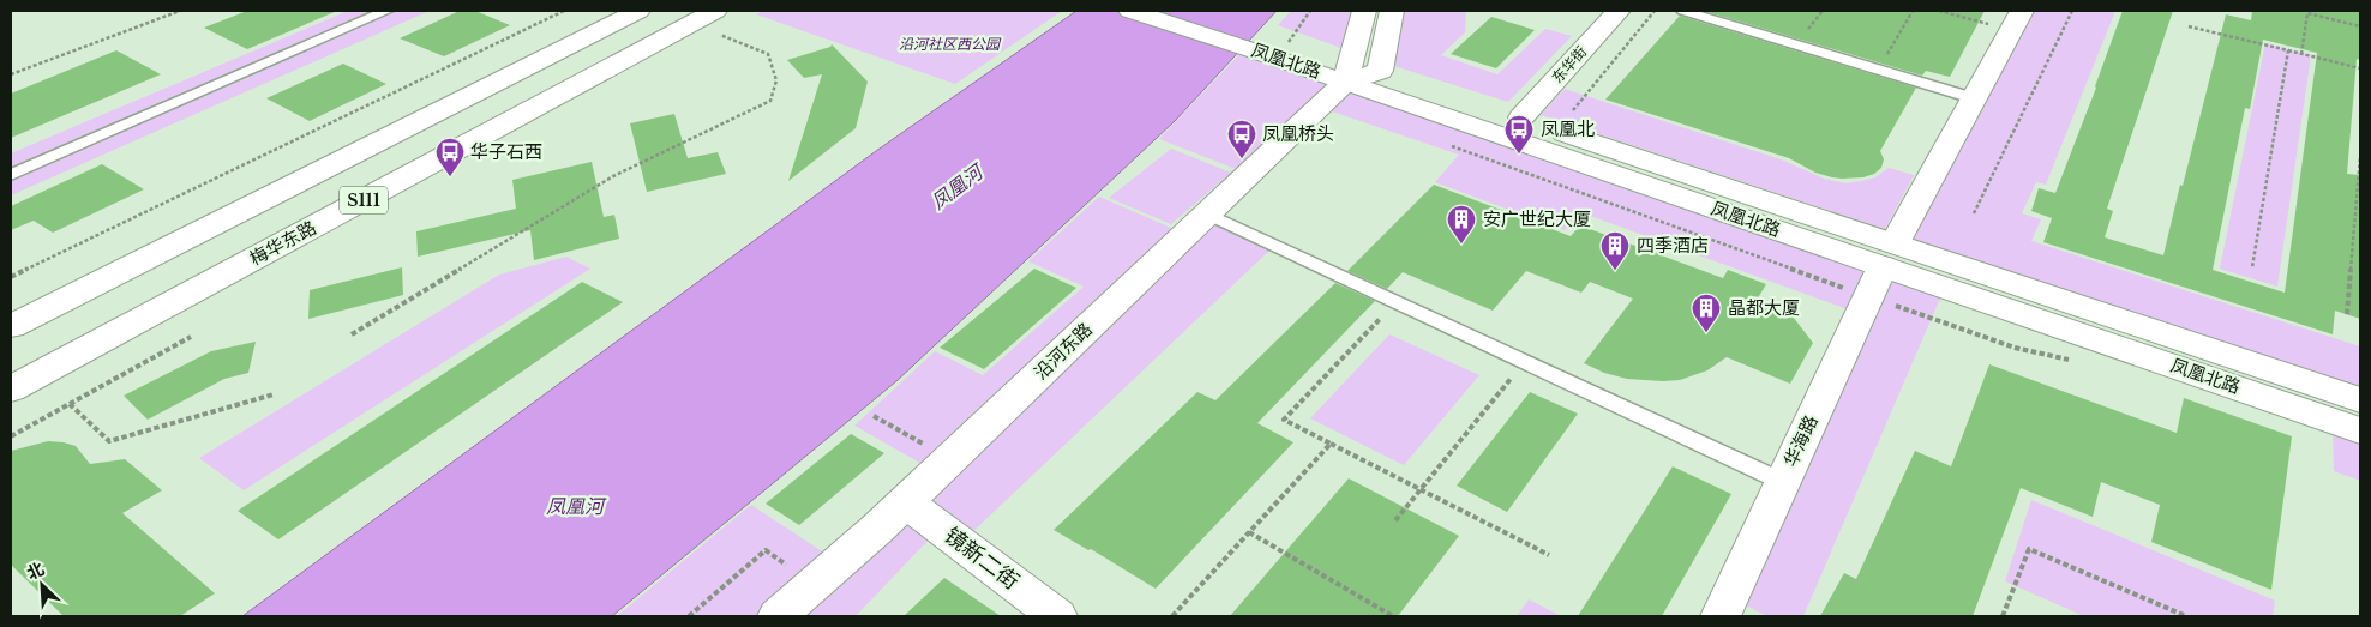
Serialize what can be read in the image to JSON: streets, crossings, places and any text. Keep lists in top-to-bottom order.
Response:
{
  "streets": {
    "main road": [
      "凤凰北路",
      "东华街",
      "S111",
      "梅华东路",
      "沿河东路",
      "华海路",
      "镜新二街"
    ]
  },
  "crossings": [
    ["凤凰北路", "东华街"],
    ["凤凰北路", "沿河东路"],
    ["凤凰北路", "华海路"],
    ["沿河东路", "镜新二街"]
  ],
  "water": ["凤凰河"],
  "parks": ["沿河社区西公园"],
  "places": {
    "bus stop": ["凤凰北", "凤凰桥头", "华子石西"],
    "building": ["安广世纪大厦", "四季酒店", "晶都大厦"]
  },
  "north": "top left"
}
